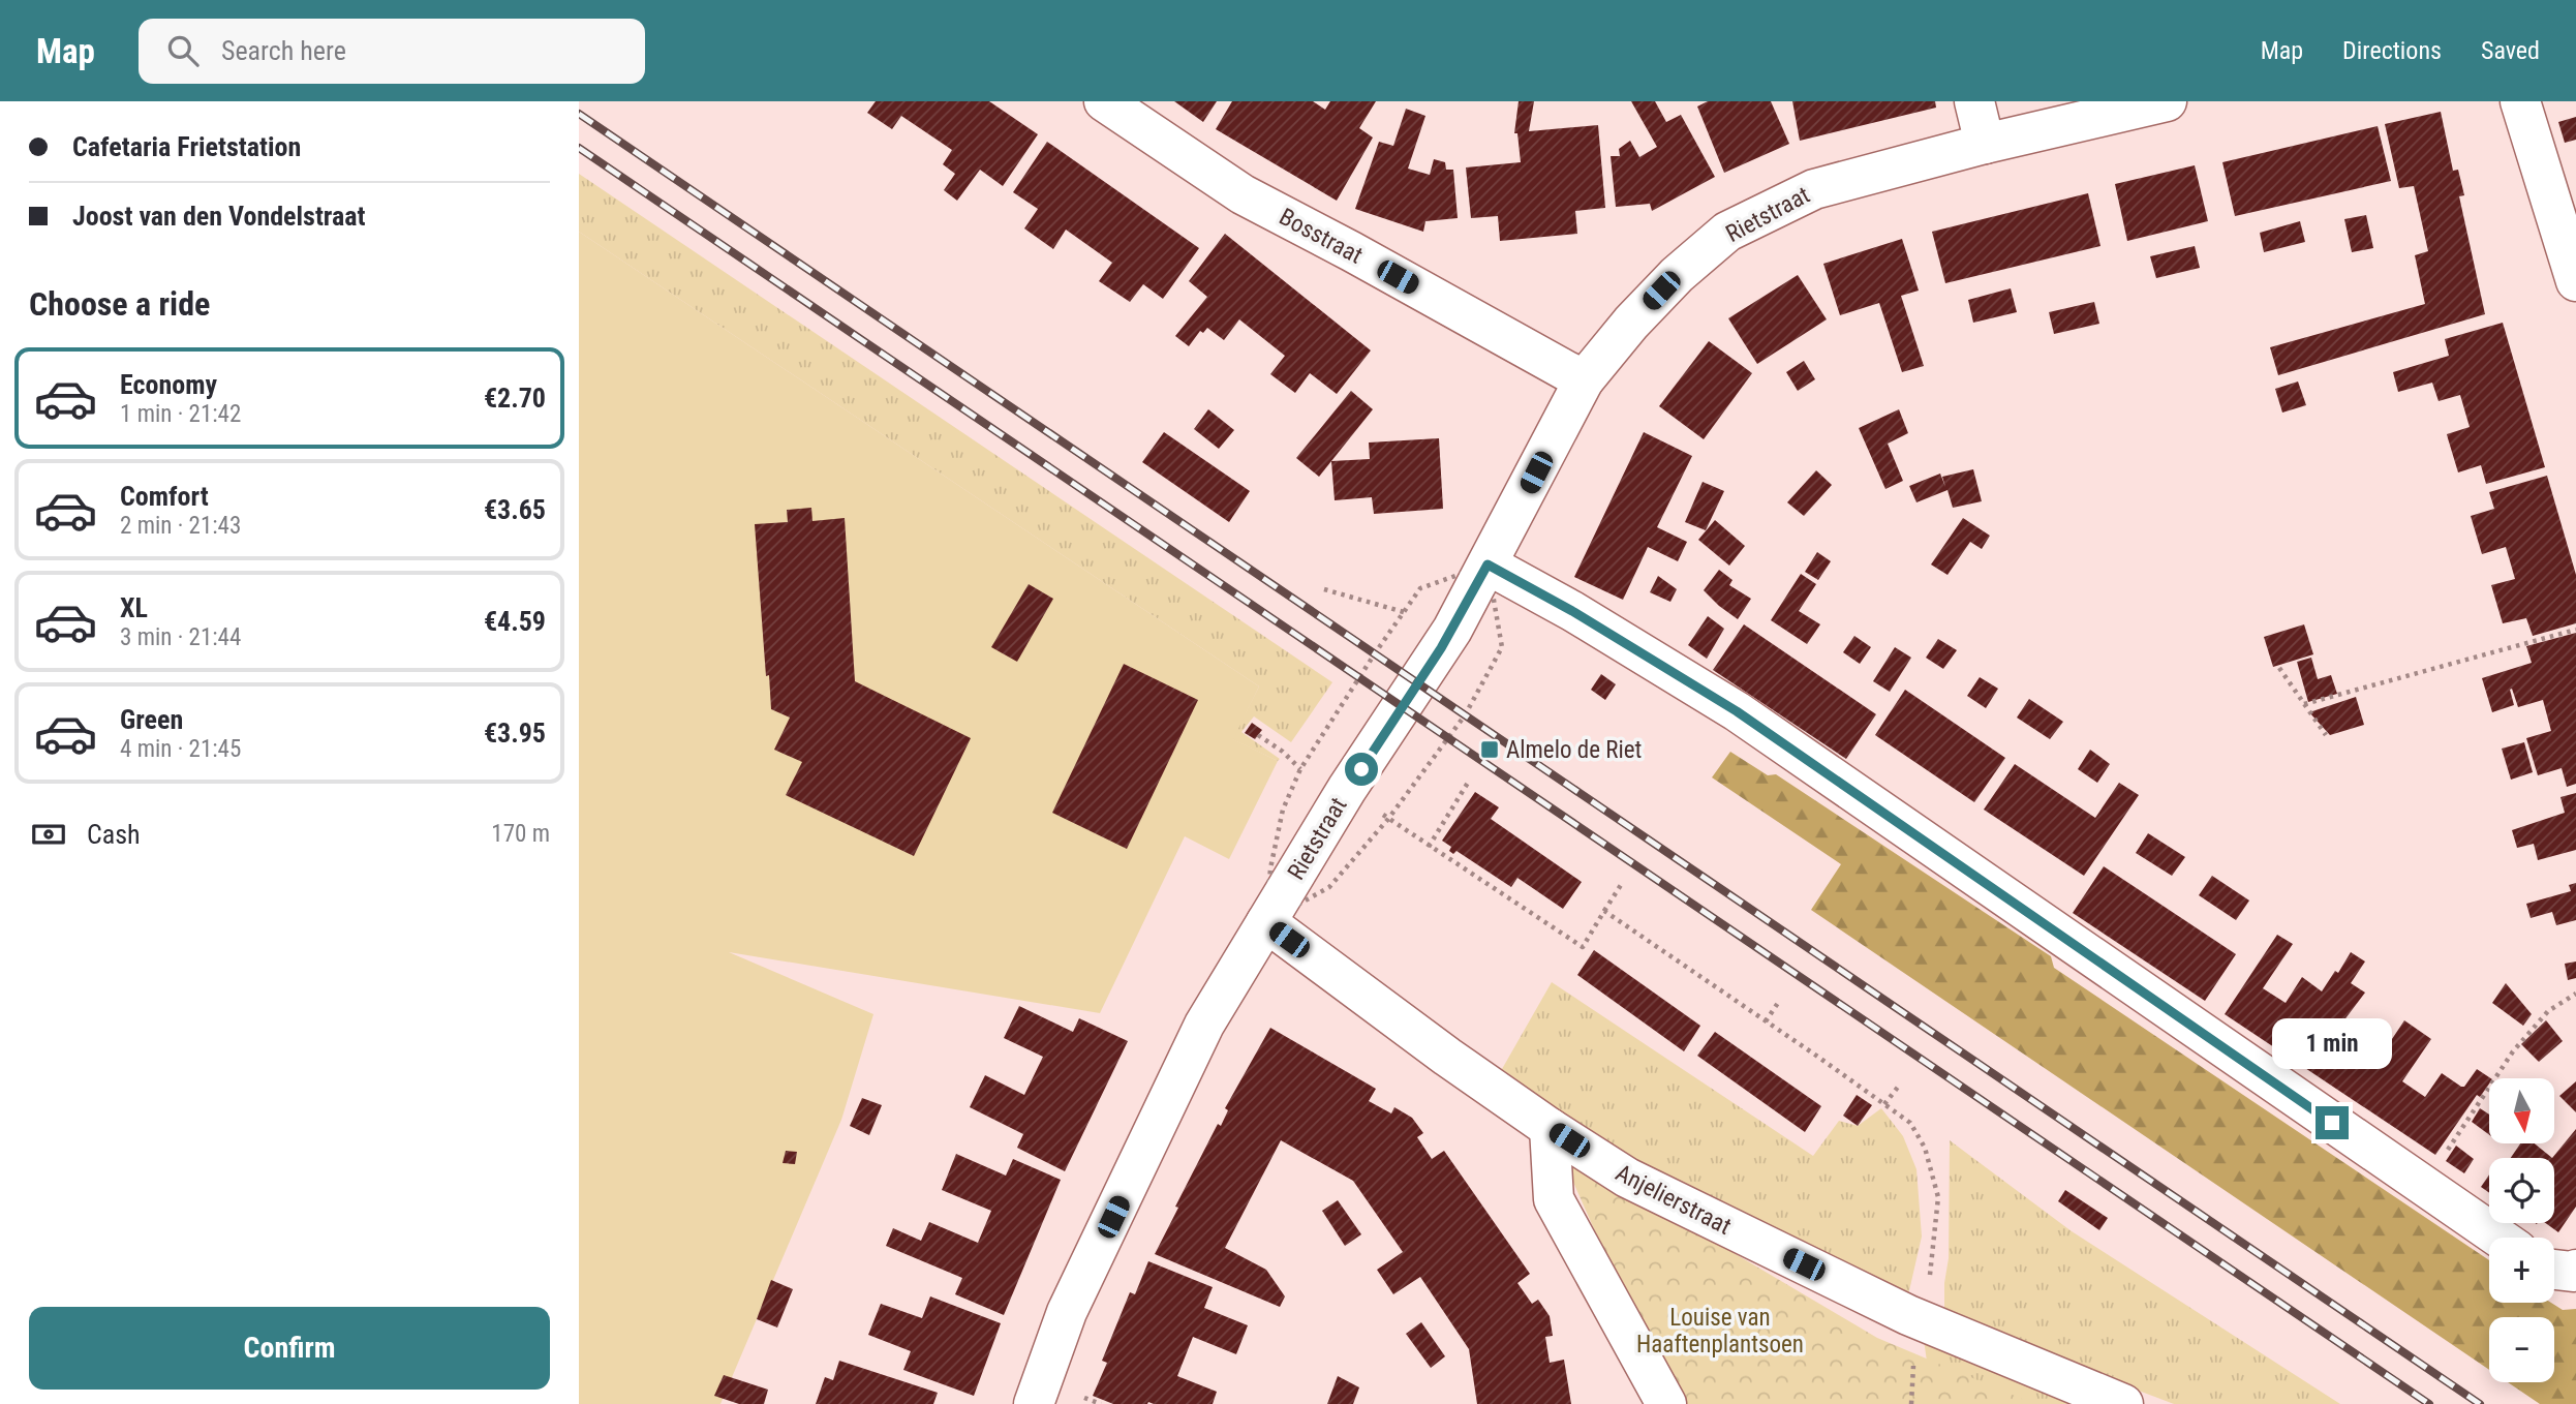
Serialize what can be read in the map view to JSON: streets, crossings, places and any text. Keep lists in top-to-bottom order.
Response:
{
  "streets": {
    "street": ["Rietstraat", "Bosstraat", "Anjelierstraat"]
  },
  "crossings": [
    ["Rietstraat", "Bosstraat"],
    ["Rietstraat", "Anjelierstraat"]
  ],
  "parks": ["Louise van Haaftenplantsoen"],
  "places": {
    "transit": ["Almelo de Riet"]
  },
  "north": "bottom",
  "page": {
    "header": "Map",
    "search": "Search here",
    "nav": ["Map", "Directions", "Saved"],
    "banner": ["Cafetaria Frietstation", "Joost van den Vondelstraat"],
    "heading": "Choose a ride",
    "list": [
      {
        "name": "Economy",
        "note": "1 min · 21:42",
        "value": "€2.70"
      },
      {
        "name": "Comfort",
        "note": "2 min · 21:43",
        "value": "€3.65"
      },
      {
        "name": "XL",
        "note": "3 min · 21:44",
        "value": "€4.59"
      },
      {
        "name": "Green",
        "note": "4 min · 21:45",
        "value": "€3.95"
      }
    ],
    "pay": ["Cash", "170 m"],
    "bubble": "1 min",
    "map_buttons": ["+", "−"],
    "buttons": "Confirm"
  }
}
